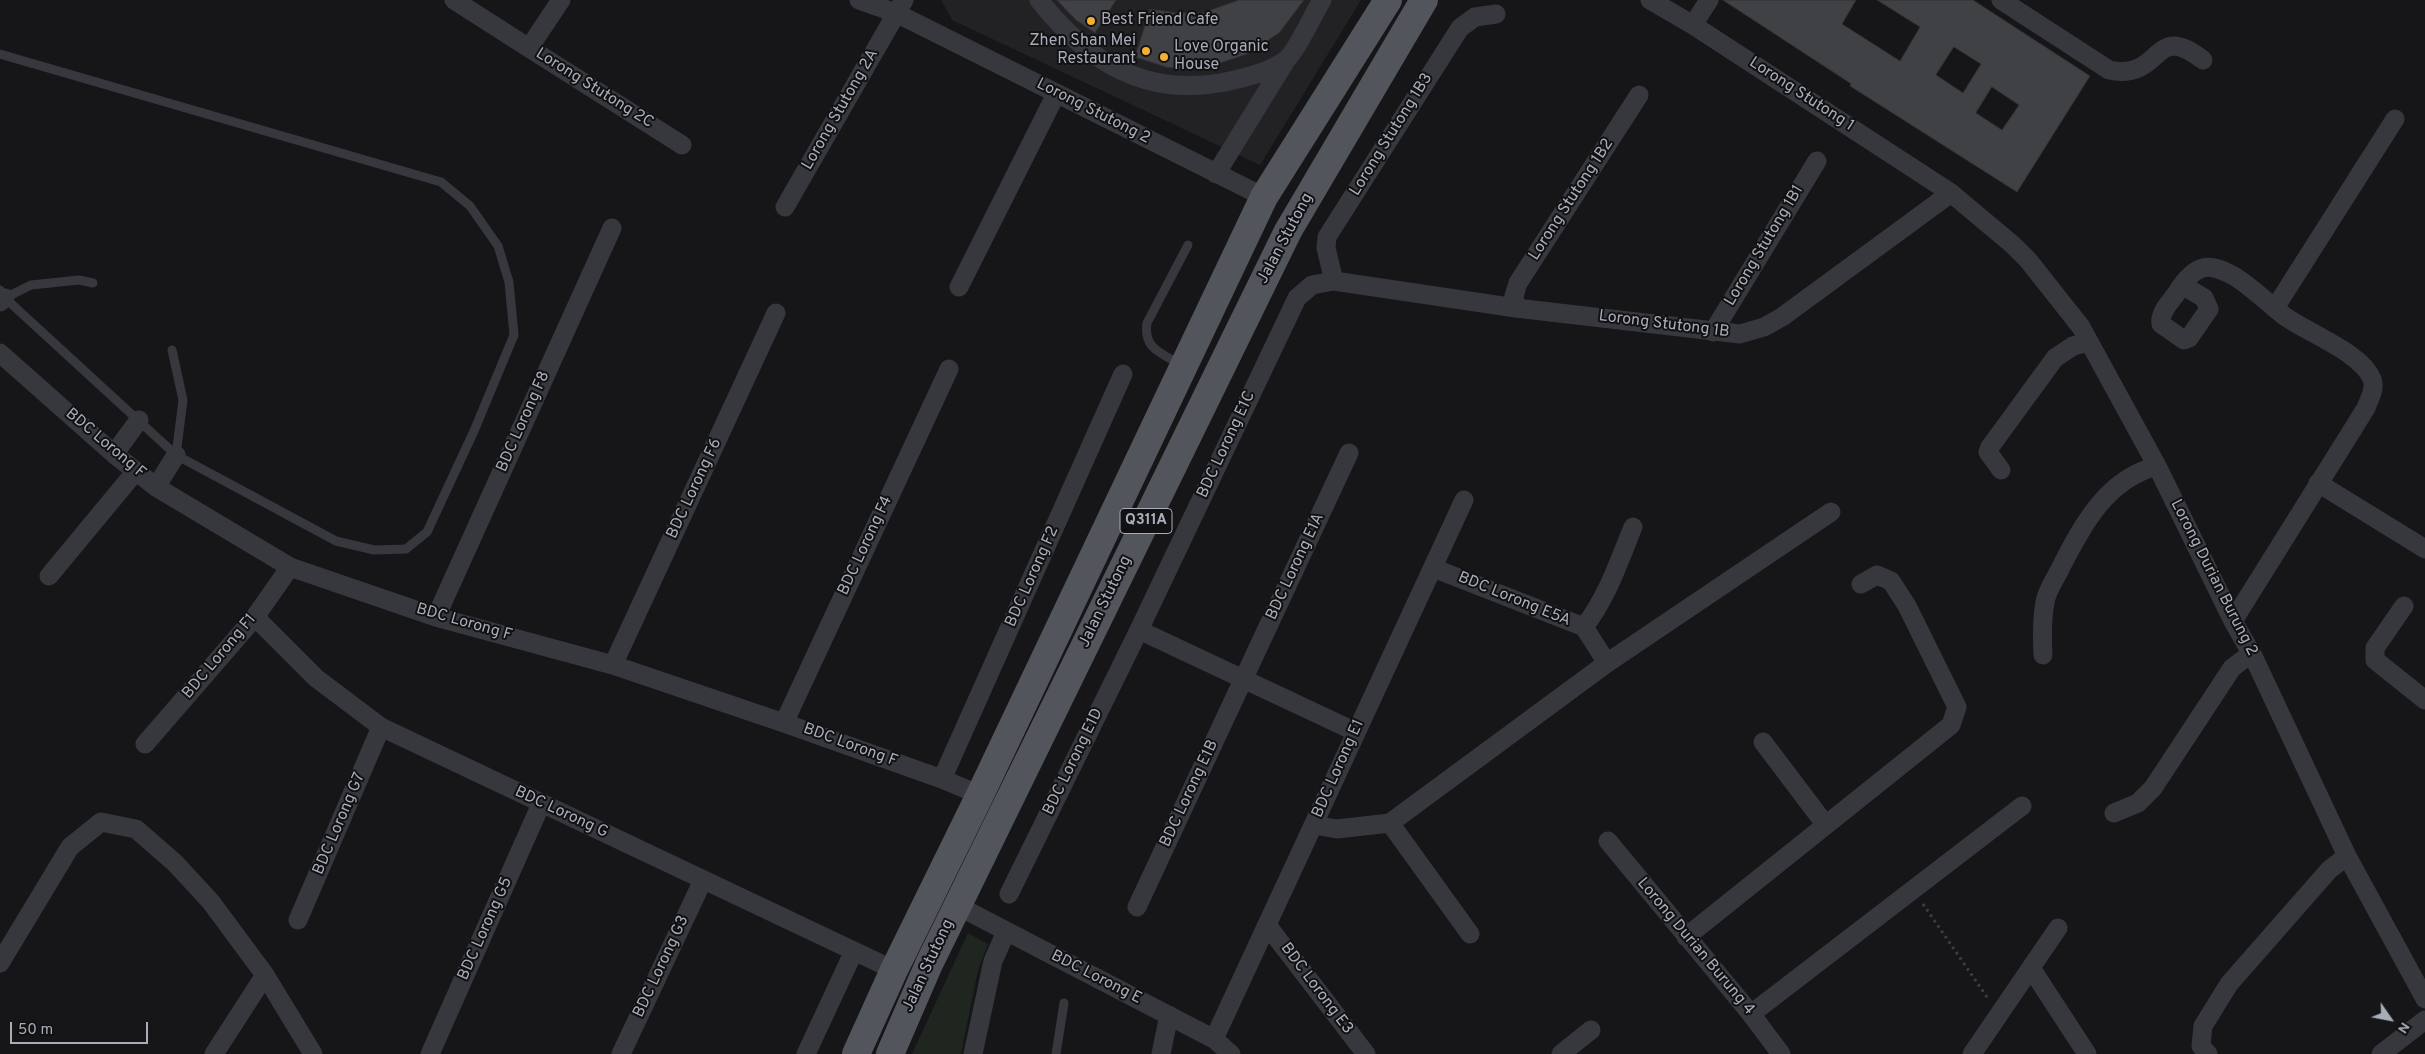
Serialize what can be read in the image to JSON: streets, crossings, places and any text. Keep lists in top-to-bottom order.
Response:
{
  "streets": {
    "main road": ["Jalan Stutong", "Q311A"],
    "street": [
      "Lorong Stutong 2C",
      "Lorong Stutong 1",
      "Lorong Stutong 2A",
      "Lorong Stutong 2",
      "Lorong Stutong 1B3",
      "Lorong Stutong 1B2",
      "Lorong Stutong 1B1",
      "Lorong Stutong 1B",
      "BDC Lorong F8",
      "BDC Lorong F",
      "BDC Lorong E1C",
      "BDC Lorong F6",
      "BDC Lorong F4",
      "BDC Lorong E1A",
      "BDC Lorong F2",
      "Lorong Durian Burung 2",
      "BDC Lorong E5A",
      "BDC Lorong F1",
      "BDC Lorong E1D",
      "BDC Lorong E1",
      "BDC Lorong E1B",
      "BDC Lorong G",
      "BDC Lorong G7",
      "BDC Lorong G5",
      "Lorong Durian Burung 4",
      "BDC Lorong G3",
      "BDC Lorong E",
      "BDC Lorong E3"
    ]
  },
  "crossings": [
    ["Lorong Stutong 1", "Lorong Stutong 1B"],
    ["Lorong Stutong 1", "Lorong Durian Burung 2"],
    ["Lorong Stutong 2A", "Lorong Stutong 2"],
    ["Lorong Stutong 2", "Jalan Stutong"],
    ["Lorong Stutong 1B3", "Lorong Stutong 1B"],
    ["Lorong Stutong 1B3", "BDC Lorong E1C"],
    ["Lorong Stutong 1B2", "Lorong Stutong 1B"],
    ["Jalan Stutong", "BDC Lorong F"],
    ["Jalan Stutong", "BDC Lorong G"],
    ["Jalan Stutong", "BDC Lorong E"],
    ["Lorong Stutong 1B1", "Lorong Stutong 1B"],
    ["Lorong Stutong 1B", "BDC Lorong E1C"],
    ["Lorong Stutong 1B", "Lorong Durian Burung 2"],
    ["BDC Lorong F8", "BDC Lorong F"],
    ["BDC Lorong F", "BDC Lorong F6"],
    ["BDC Lorong F", "BDC Lorong F4"],
    ["BDC Lorong F", "BDC Lorong F2"],
    ["BDC Lorong F", "BDC Lorong F1"],
    ["BDC Lorong E1C", "BDC Lorong E1D"],
    ["BDC Lorong E1A", "BDC Lorong E1B"],
    ["BDC Lorong E5A", "BDC Lorong E1"],
    ["BDC Lorong F1", "BDC Lorong G"],
    ["BDC Lorong E1", "BDC Lorong E"],
    ["BDC Lorong E1", "BDC Lorong E3"],
    ["BDC Lorong G", "BDC Lorong G7"],
    ["BDC Lorong G", "BDC Lorong G5"],
    ["BDC Lorong G", "BDC Lorong G3"]
  ],
  "places": ["Best Friend Cafe", "Zhen Shan Mei Restaurant", "Love Organic House"],
  "scale_bar": "50 m",
  "north": "bottom right"
}
